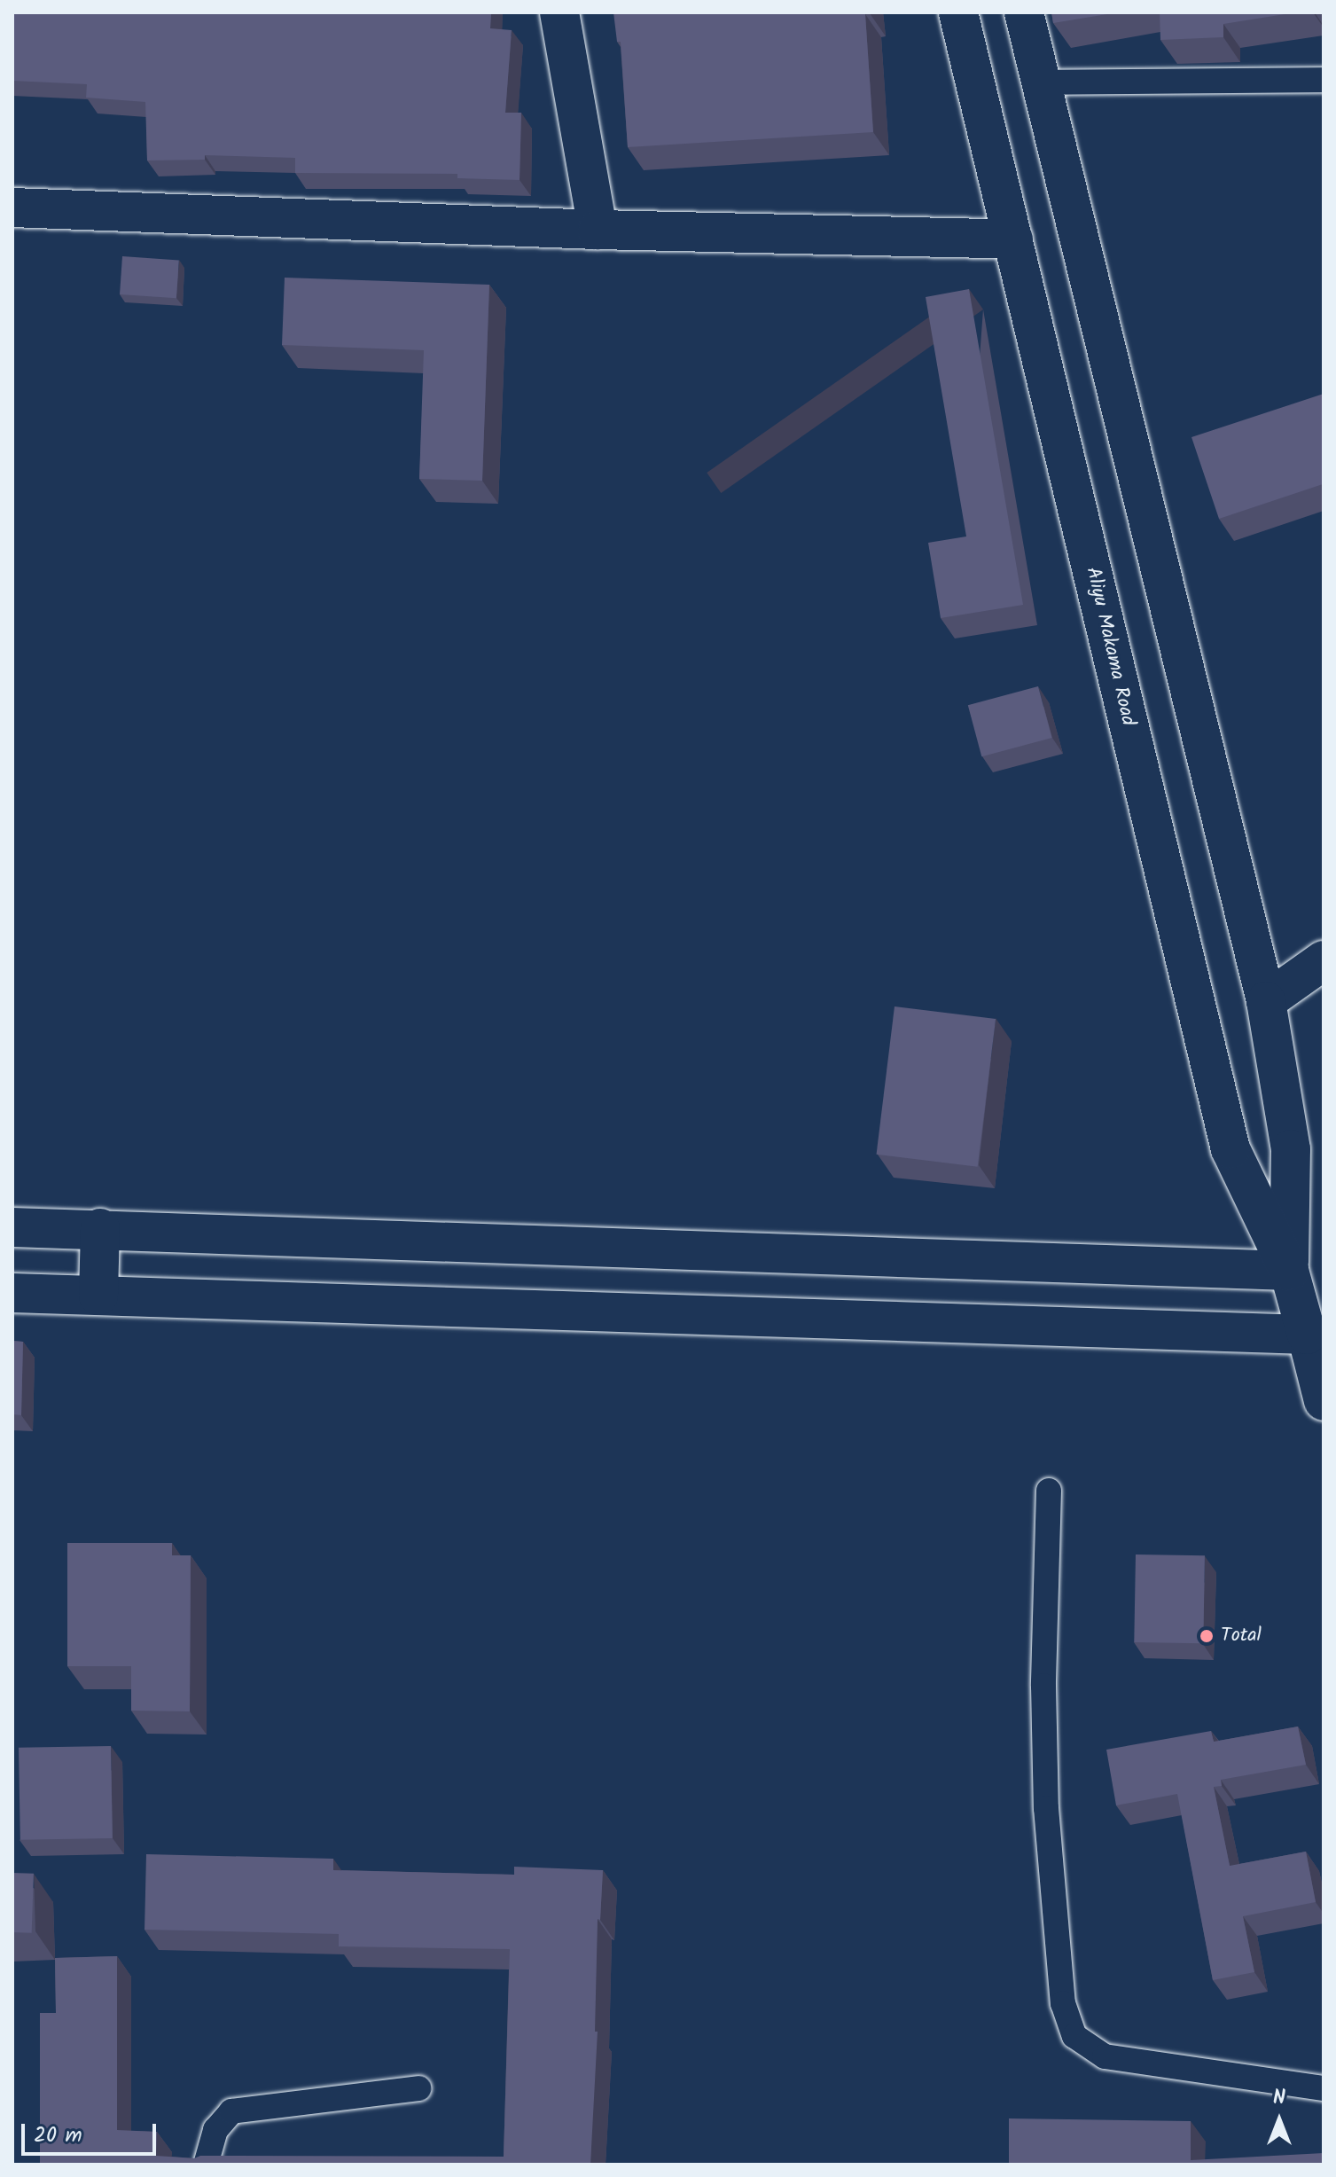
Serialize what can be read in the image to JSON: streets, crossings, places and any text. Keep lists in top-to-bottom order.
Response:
{
  "streets": {
    "street": ["Aliyu Makama Road"]
  },
  "places": ["Total"],
  "scale_bar": "20 m",
  "north": "top"
}
